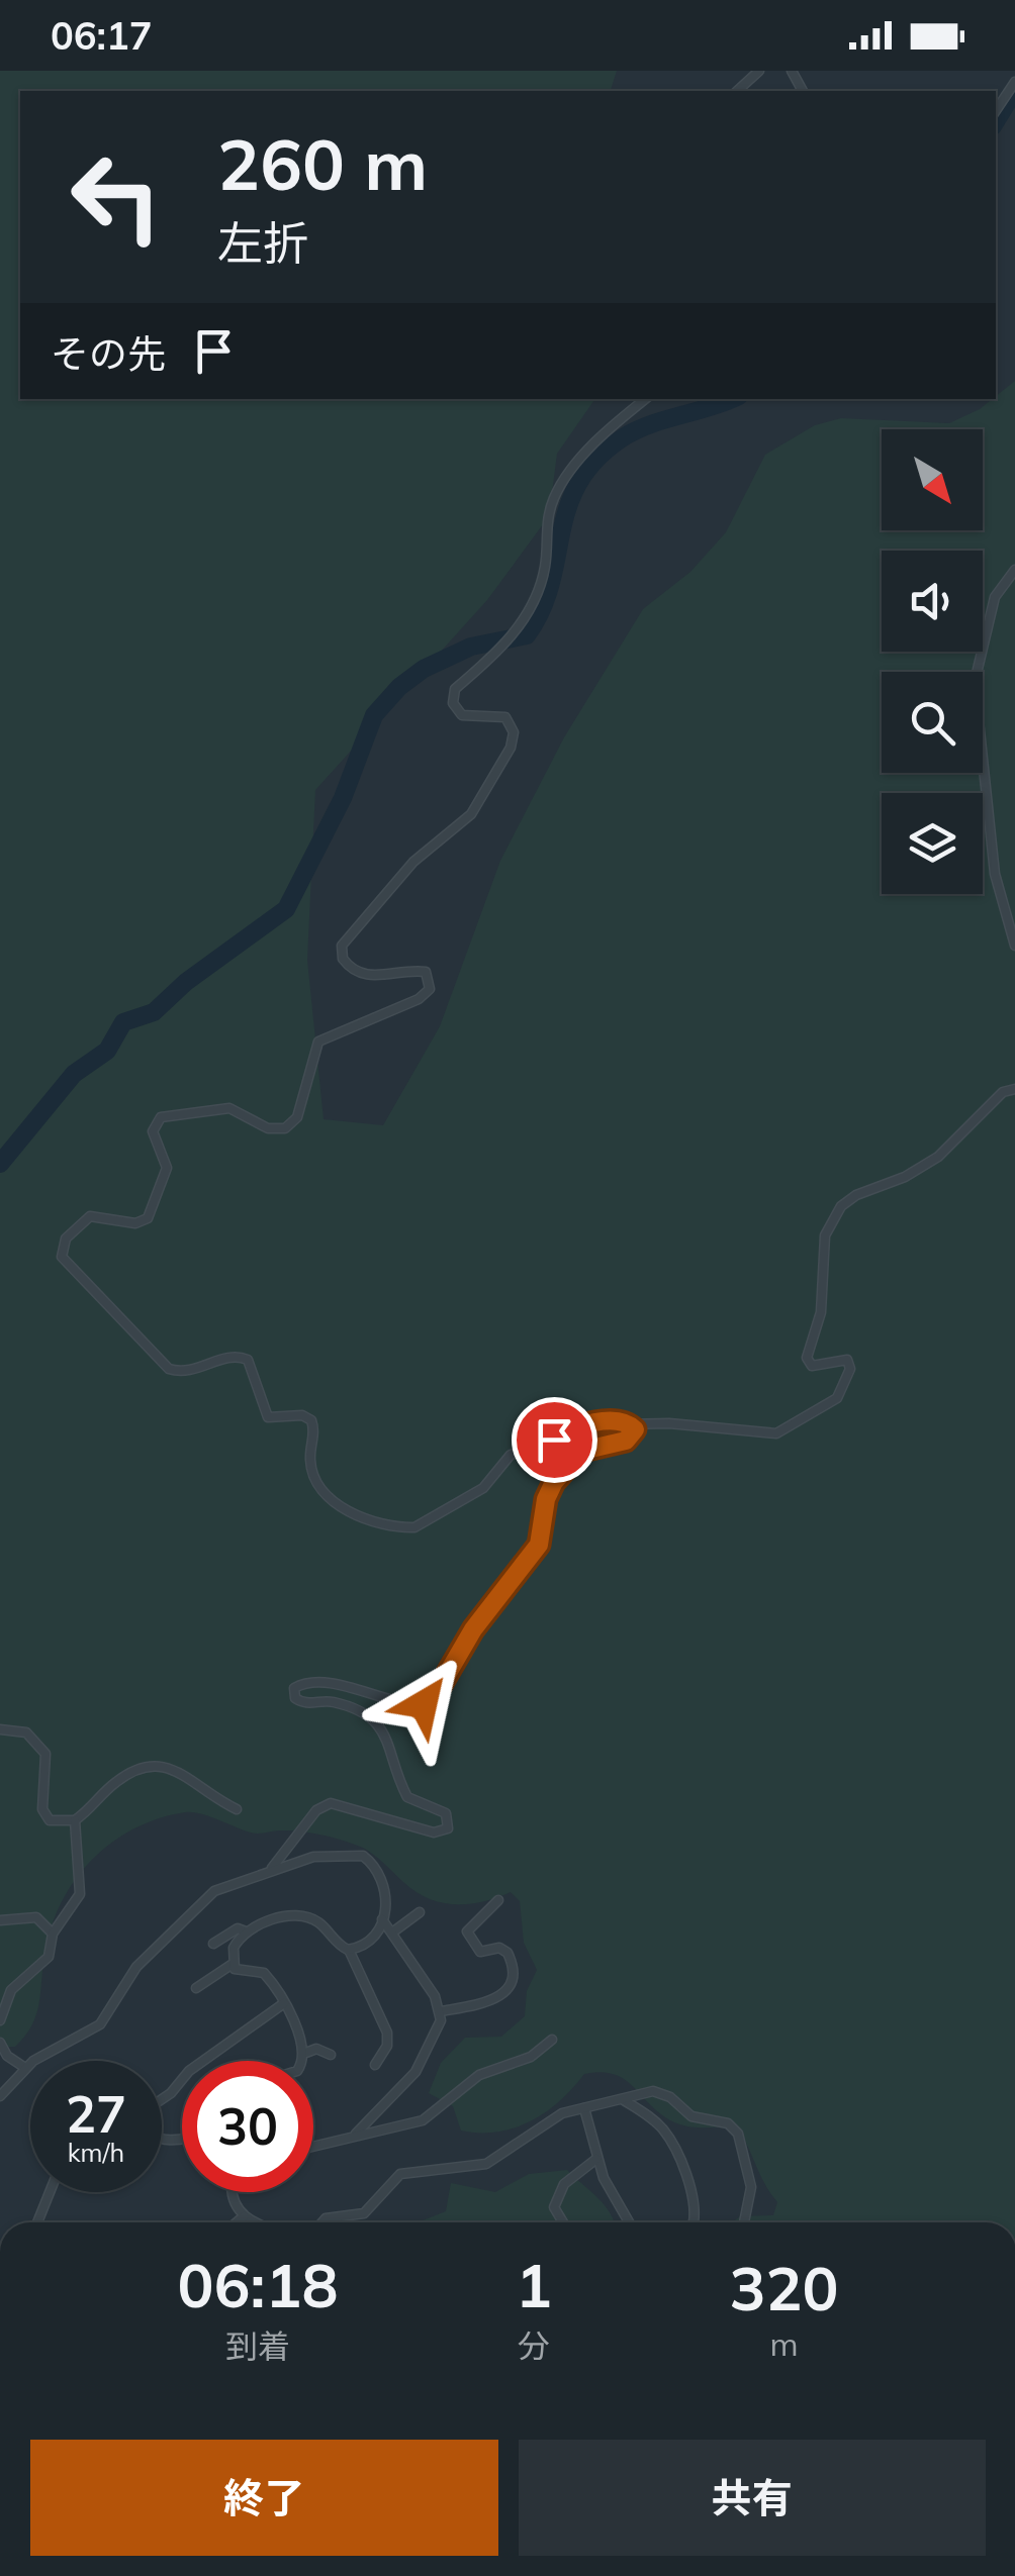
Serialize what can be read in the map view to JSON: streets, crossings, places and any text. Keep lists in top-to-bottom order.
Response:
{
  "north": "bottom right",
  "page": {
    "status": "06:17",
    "turn": ["260 m", "左折"],
    "then": "その先",
    "speed": "27 km/h",
    "limit": "30",
    "eta": [
      "06:18",
      "到着",
      "1",
      "分",
      "320",
      "m"
    ],
    "buttons": ["終了", "共有"]
  }
}
